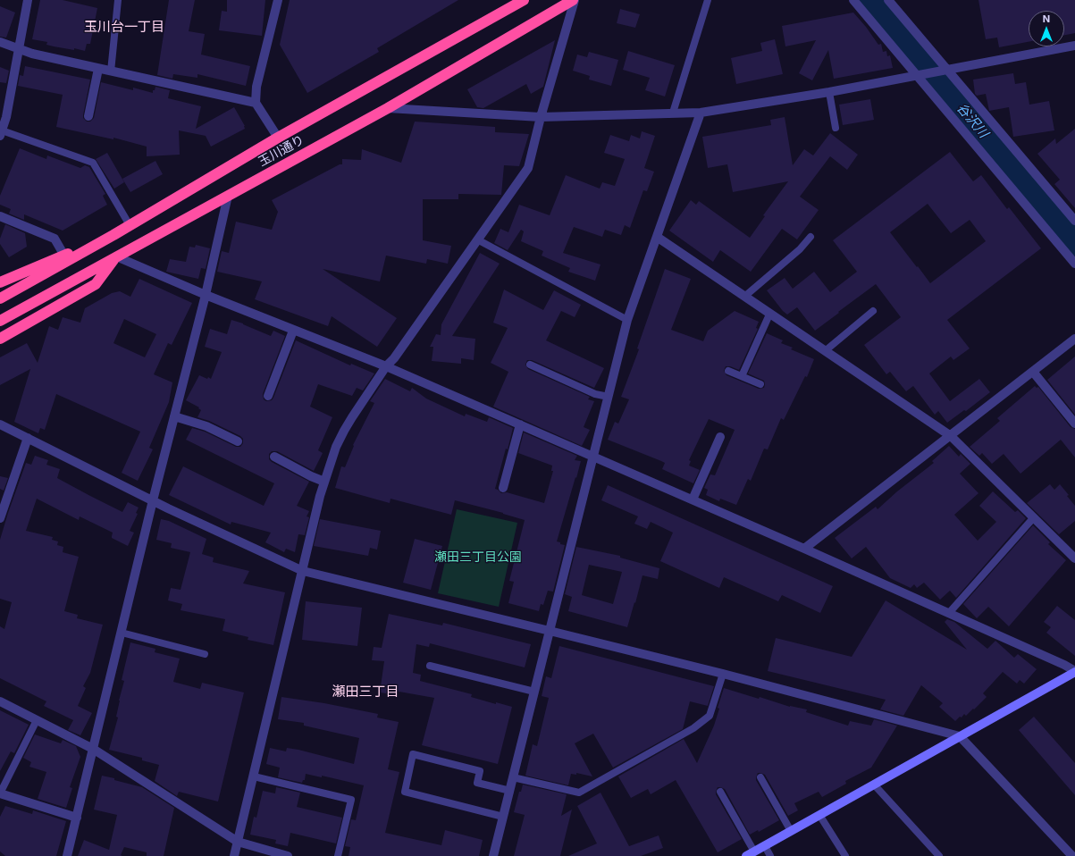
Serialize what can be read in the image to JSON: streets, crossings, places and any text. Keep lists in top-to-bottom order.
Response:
{
  "streets": {
    "highway": ["玉川通り"]
  },
  "districts": ["玉川台一丁目", "瀬田三丁目"],
  "water": ["谷沢川"],
  "parks": ["瀬田三丁目公園"],
  "north": "top"
}
